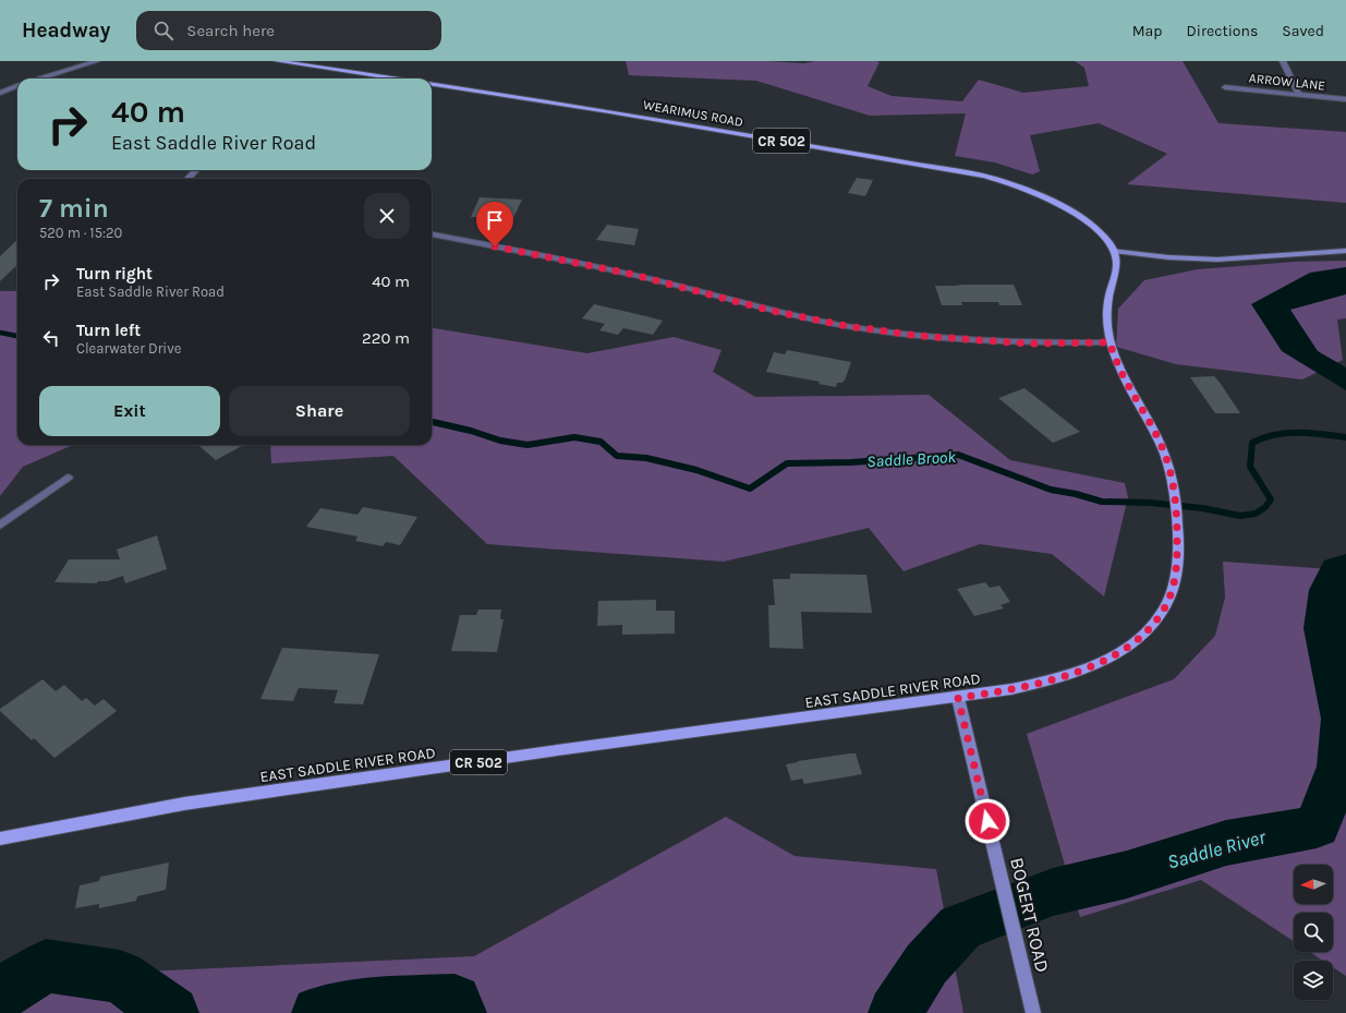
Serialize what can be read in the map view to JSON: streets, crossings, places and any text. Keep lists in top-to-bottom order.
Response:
{
  "streets": {
    "main road": [
      "WEARIMUS ROAD",
      "CR 502",
      "EAST SADDLE RIVER ROAD",
      "BOGERT ROAD"
    ],
    "street": ["ARROW LANE"]
  },
  "crossings": [
    ["WEARIMUS ROAD", "EAST SADDLE RIVER ROAD"],
    ["EAST SADDLE RIVER ROAD", "BOGERT ROAD"]
  ],
  "water": ["Saddle Brook", "Saddle River"],
  "north": "left",
  "page": {
    "header": "Headway",
    "search": "Search here",
    "nav": ["Map", "Directions", "Saved"],
    "turn": ["40 m", "East Saddle River Road"],
    "heading": ["7 min", "520 m · 15:20"],
    "list": [
      {
        "name": "Turn right",
        "note": "East Saddle River Road",
        "value": "40 m"
      },
      {
        "name": "Turn left",
        "note": "Clearwater Drive",
        "value": "220 m"
      }
    ],
    "buttons": ["Exit", "Share"]
  }
}
